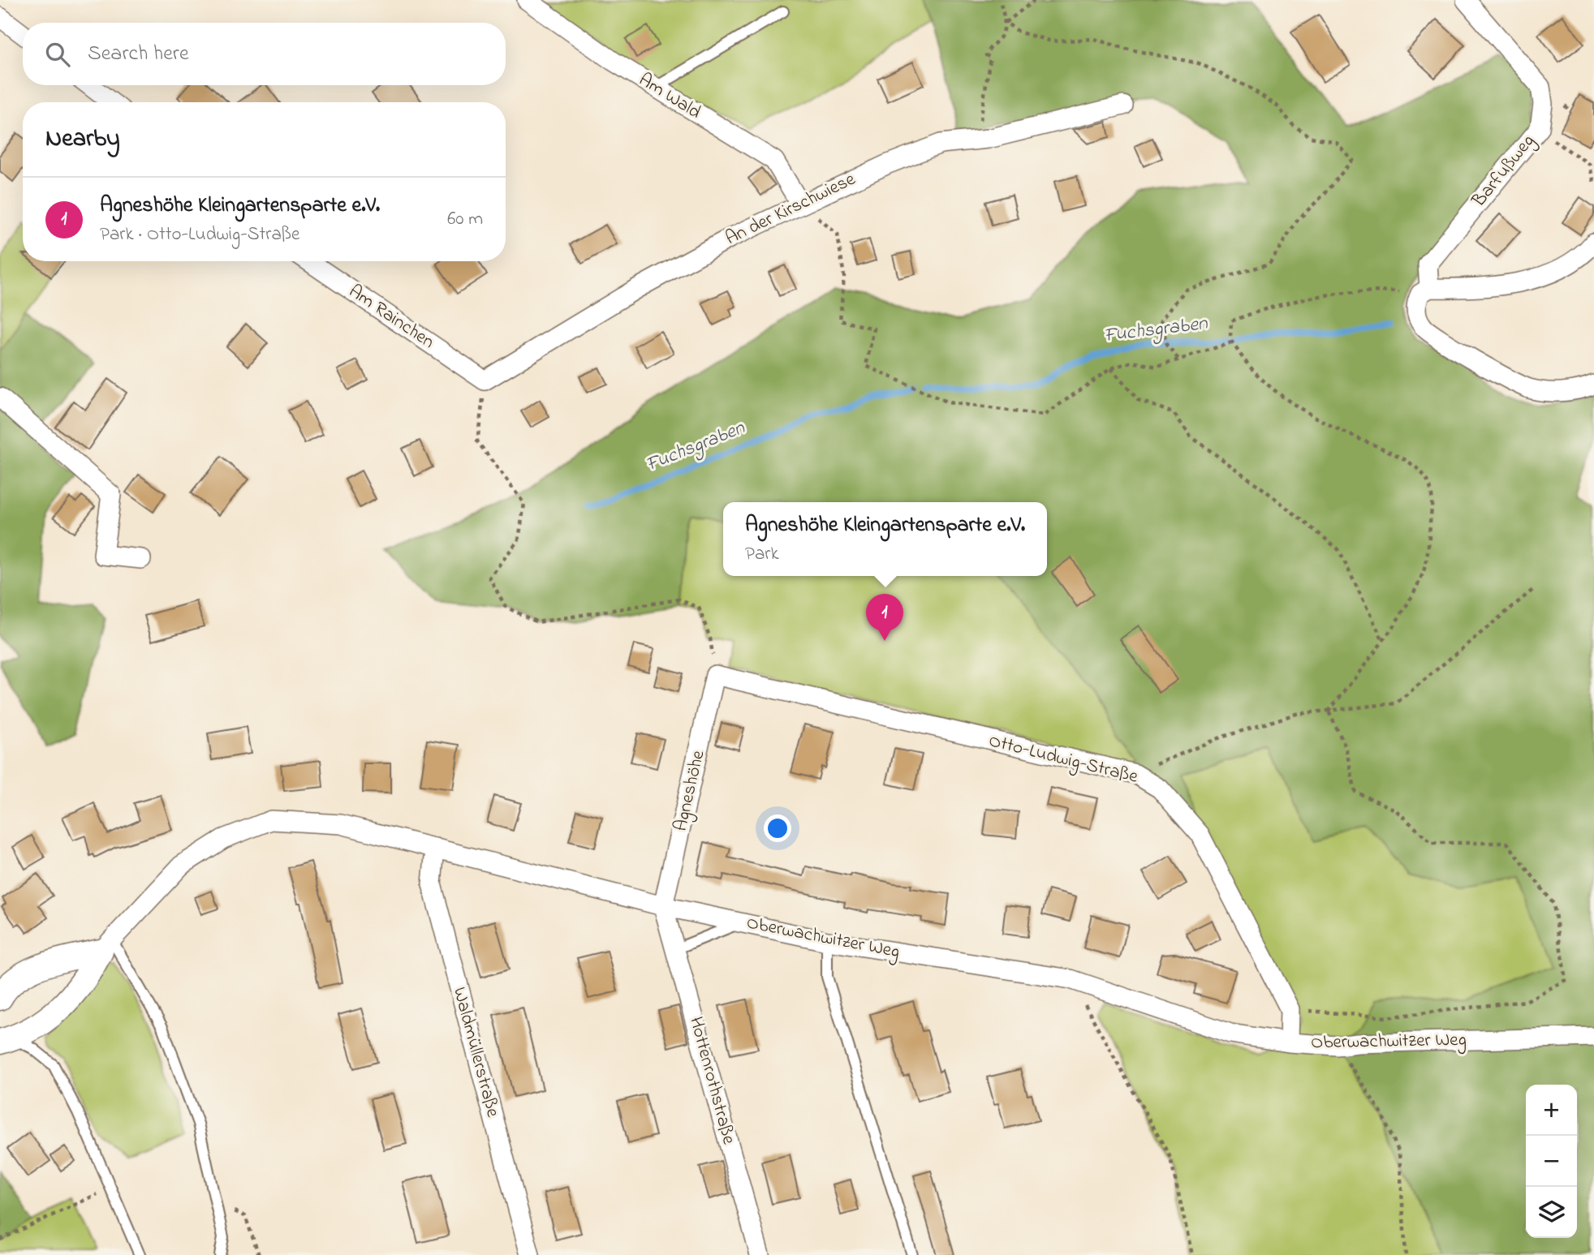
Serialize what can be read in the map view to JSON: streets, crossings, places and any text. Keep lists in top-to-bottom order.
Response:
{
  "streets": {
    "street": [
      "Am Wald",
      "Barfußweg",
      "An der Kirschwiese",
      "Am Rainchen",
      "Otto-Ludwig-Straße",
      "Agneshöhe",
      "Oberwachwitzer Weg",
      "Waldmüllerstraße",
      "Hottenrothstraße"
    ]
  },
  "crossings": [
    ["Am Wald", "An der Kirschwiese"],
    ["An der Kirschwiese", "Am Rainchen"],
    ["Otto-Ludwig-Straße", "Agneshöhe"],
    ["Otto-Ludwig-Straße", "Oberwachwitzer Weg"],
    ["Agneshöhe", "Oberwachwitzer Weg"],
    ["Agneshöhe", "Hottenrothstraße"],
    ["Oberwachwitzer Weg", "Waldmüllerstraße"],
    ["Oberwachwitzer Weg", "Hottenrothstraße"]
  ],
  "water": ["Fuchsgraben"],
  "page": {
    "search": "Search here",
    "heading": "Nearby",
    "list": [
      {
        "mark": "1",
        "name": "Agneshöhe Kleingartensparte e.V.",
        "note": "Park · Otto-Ludwig-Straße",
        "value": "60 m"
      }
    ],
    "popup": ["Agneshöhe Kleingartensparte e.V.", "Park"],
    "pins": "1",
    "map_buttons": ["+", "−"]
  }
}
